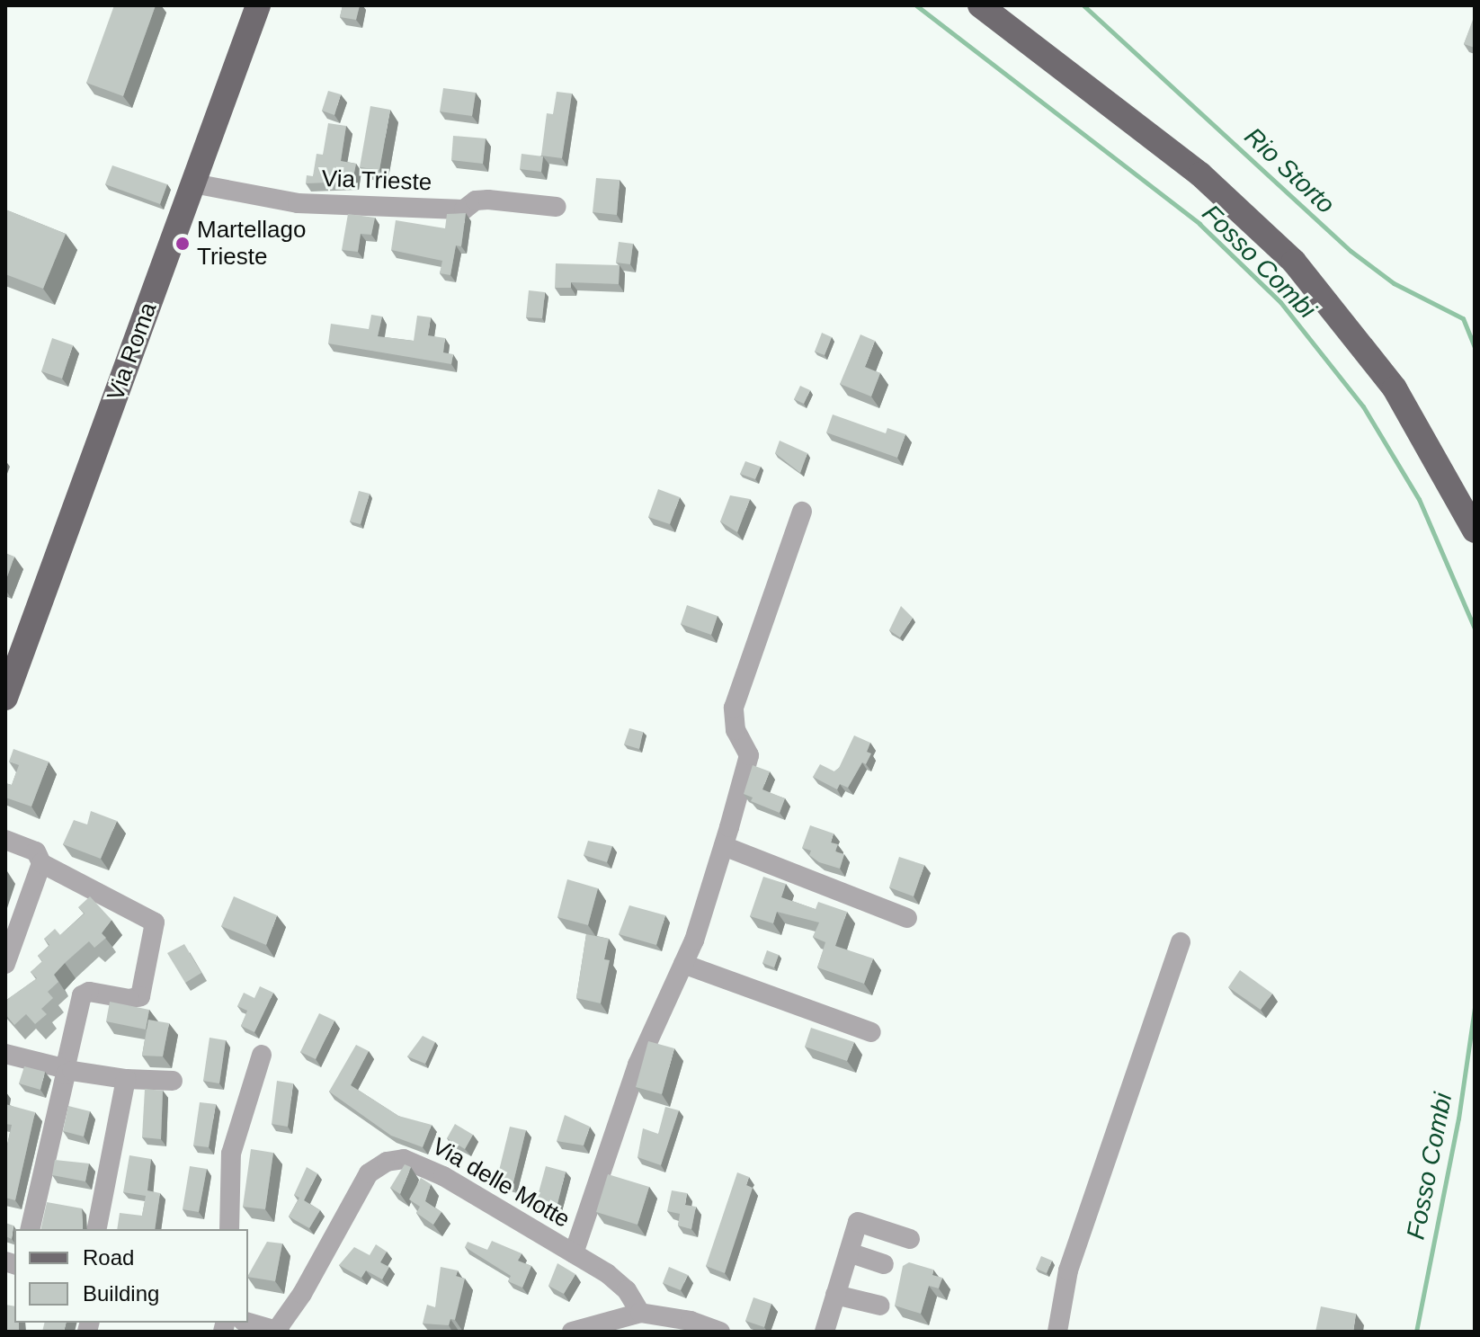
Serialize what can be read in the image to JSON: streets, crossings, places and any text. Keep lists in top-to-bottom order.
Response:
{
  "streets": {
    "main road": ["Via Roma"],
    "street": ["Via Trieste", "Via delle Motte"]
  },
  "crossings": [
    ["Via Trieste", "Via Roma"]
  ],
  "water": ["Rio Storto", "Fosso Combi"],
  "places": ["Martellago Trieste"],
  "legend": ["Road", "Building"]
}
